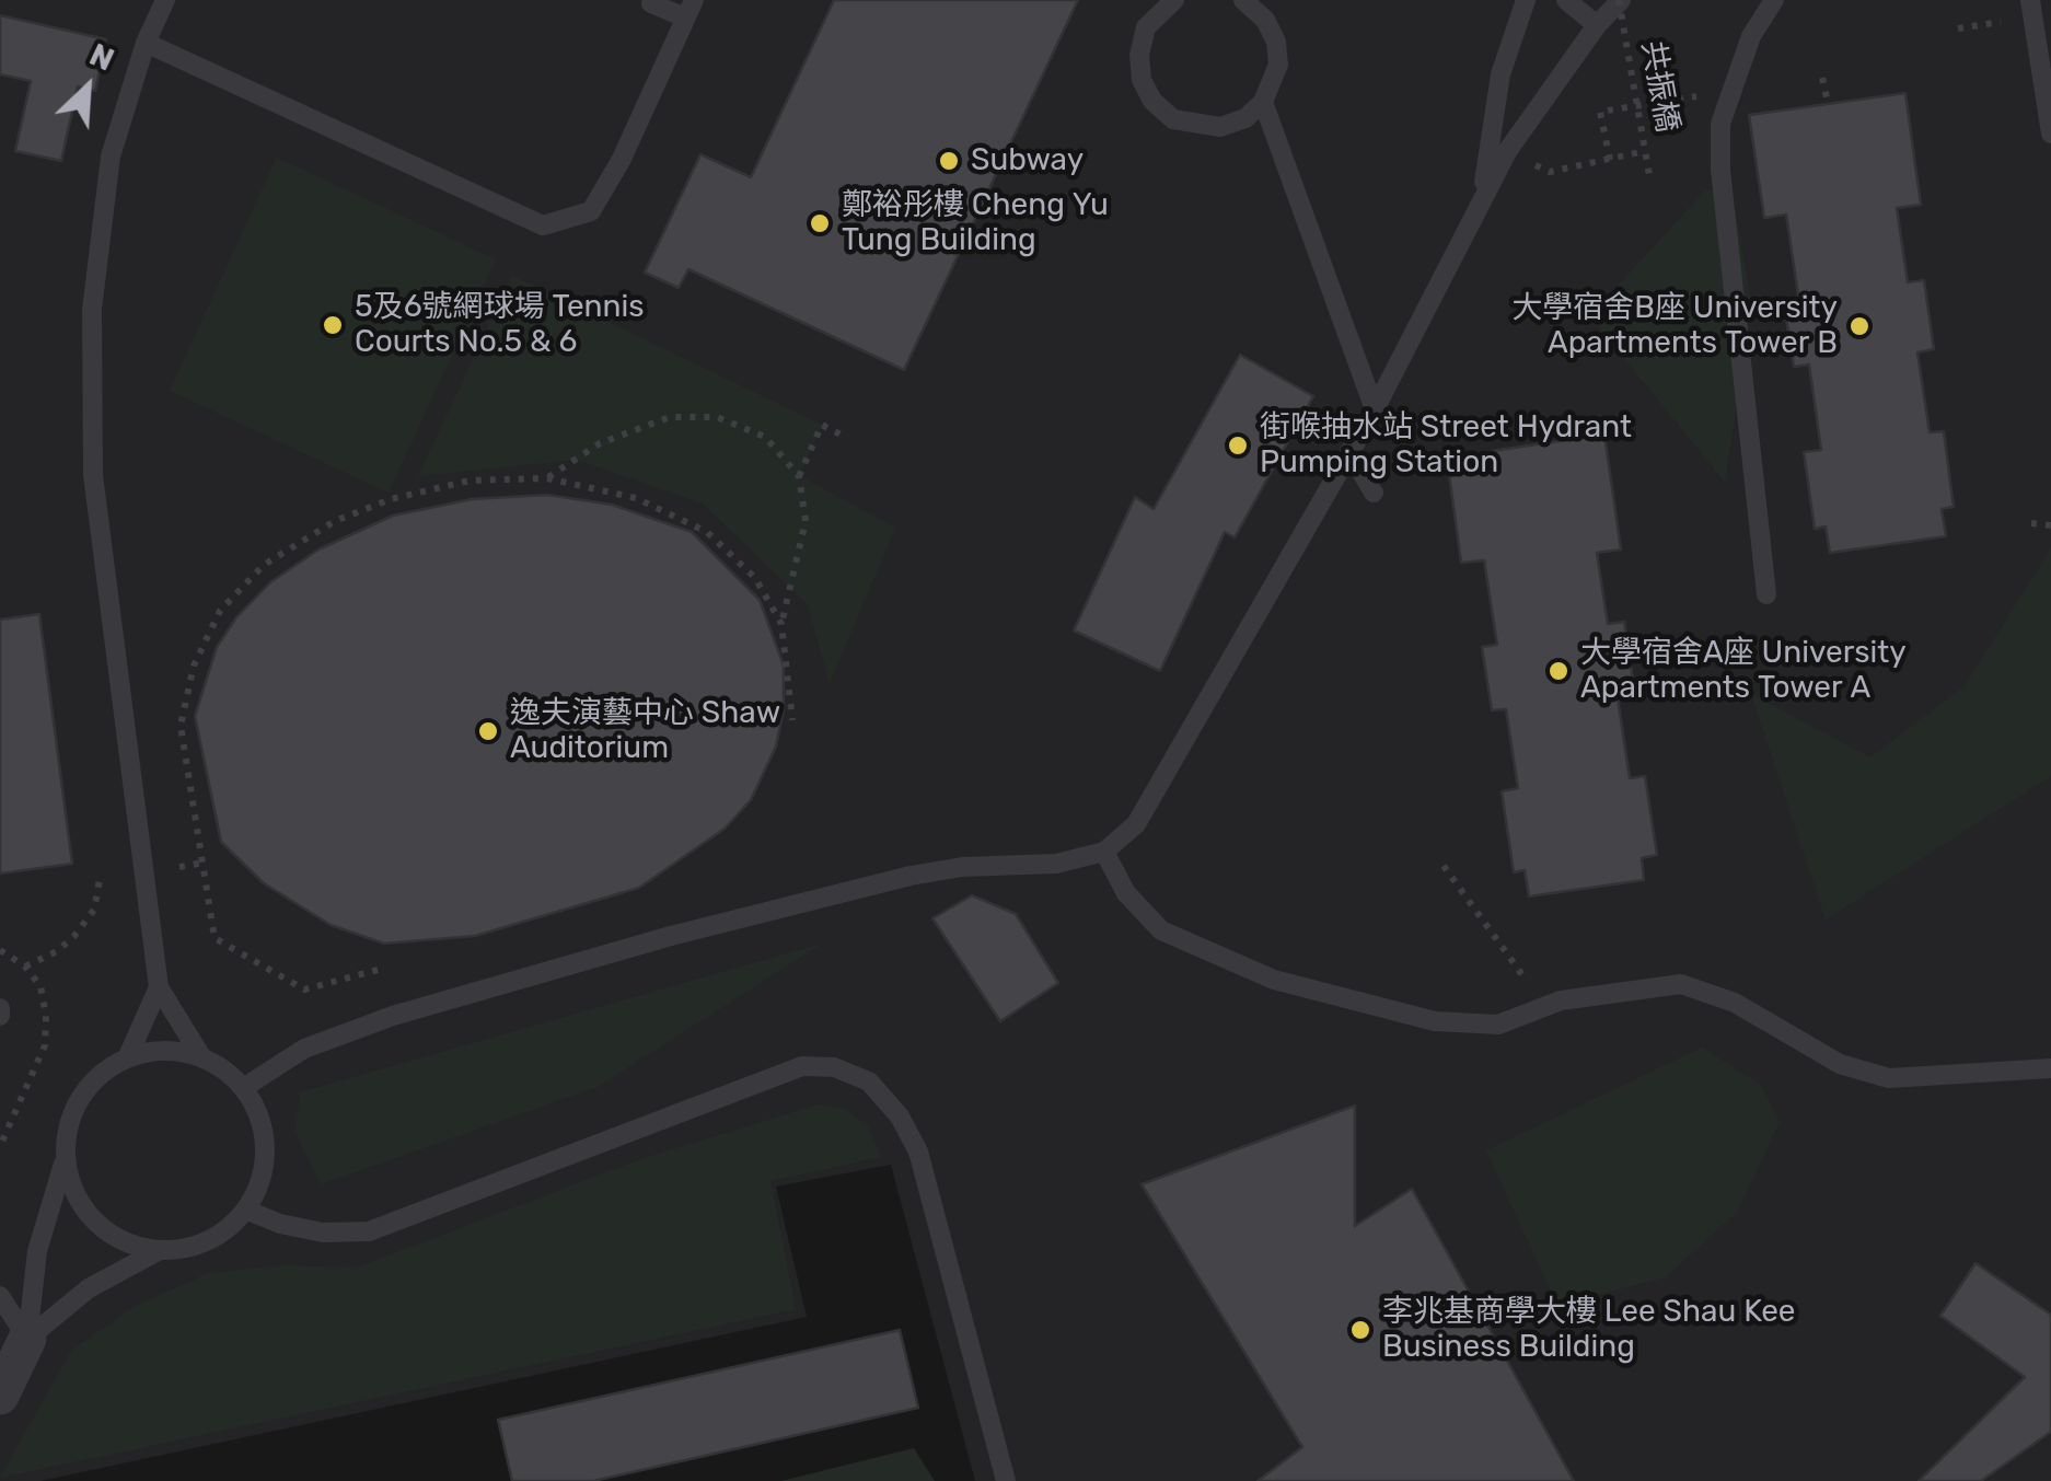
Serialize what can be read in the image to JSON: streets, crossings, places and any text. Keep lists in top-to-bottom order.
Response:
{
  "streets": {
    "path": ["共振橋"]
  },
  "places": [
    "Subway",
    "鄭裕彤樓 Cheng Yu Tung Building",
    "5及6號網球場 Tennis Courts No.5 & 6",
    "大學宿舍B座 University Apartments Tower B",
    "街喉抽水站 Street Hydrant Pumping Station",
    "大學宿舍A座 University Apartments Tower A",
    "逸夫演藝中心 Shaw Auditorium",
    "李兆基商學大樓 Lee Shau Kee Business Building"
  ],
  "north": "top right"
}
